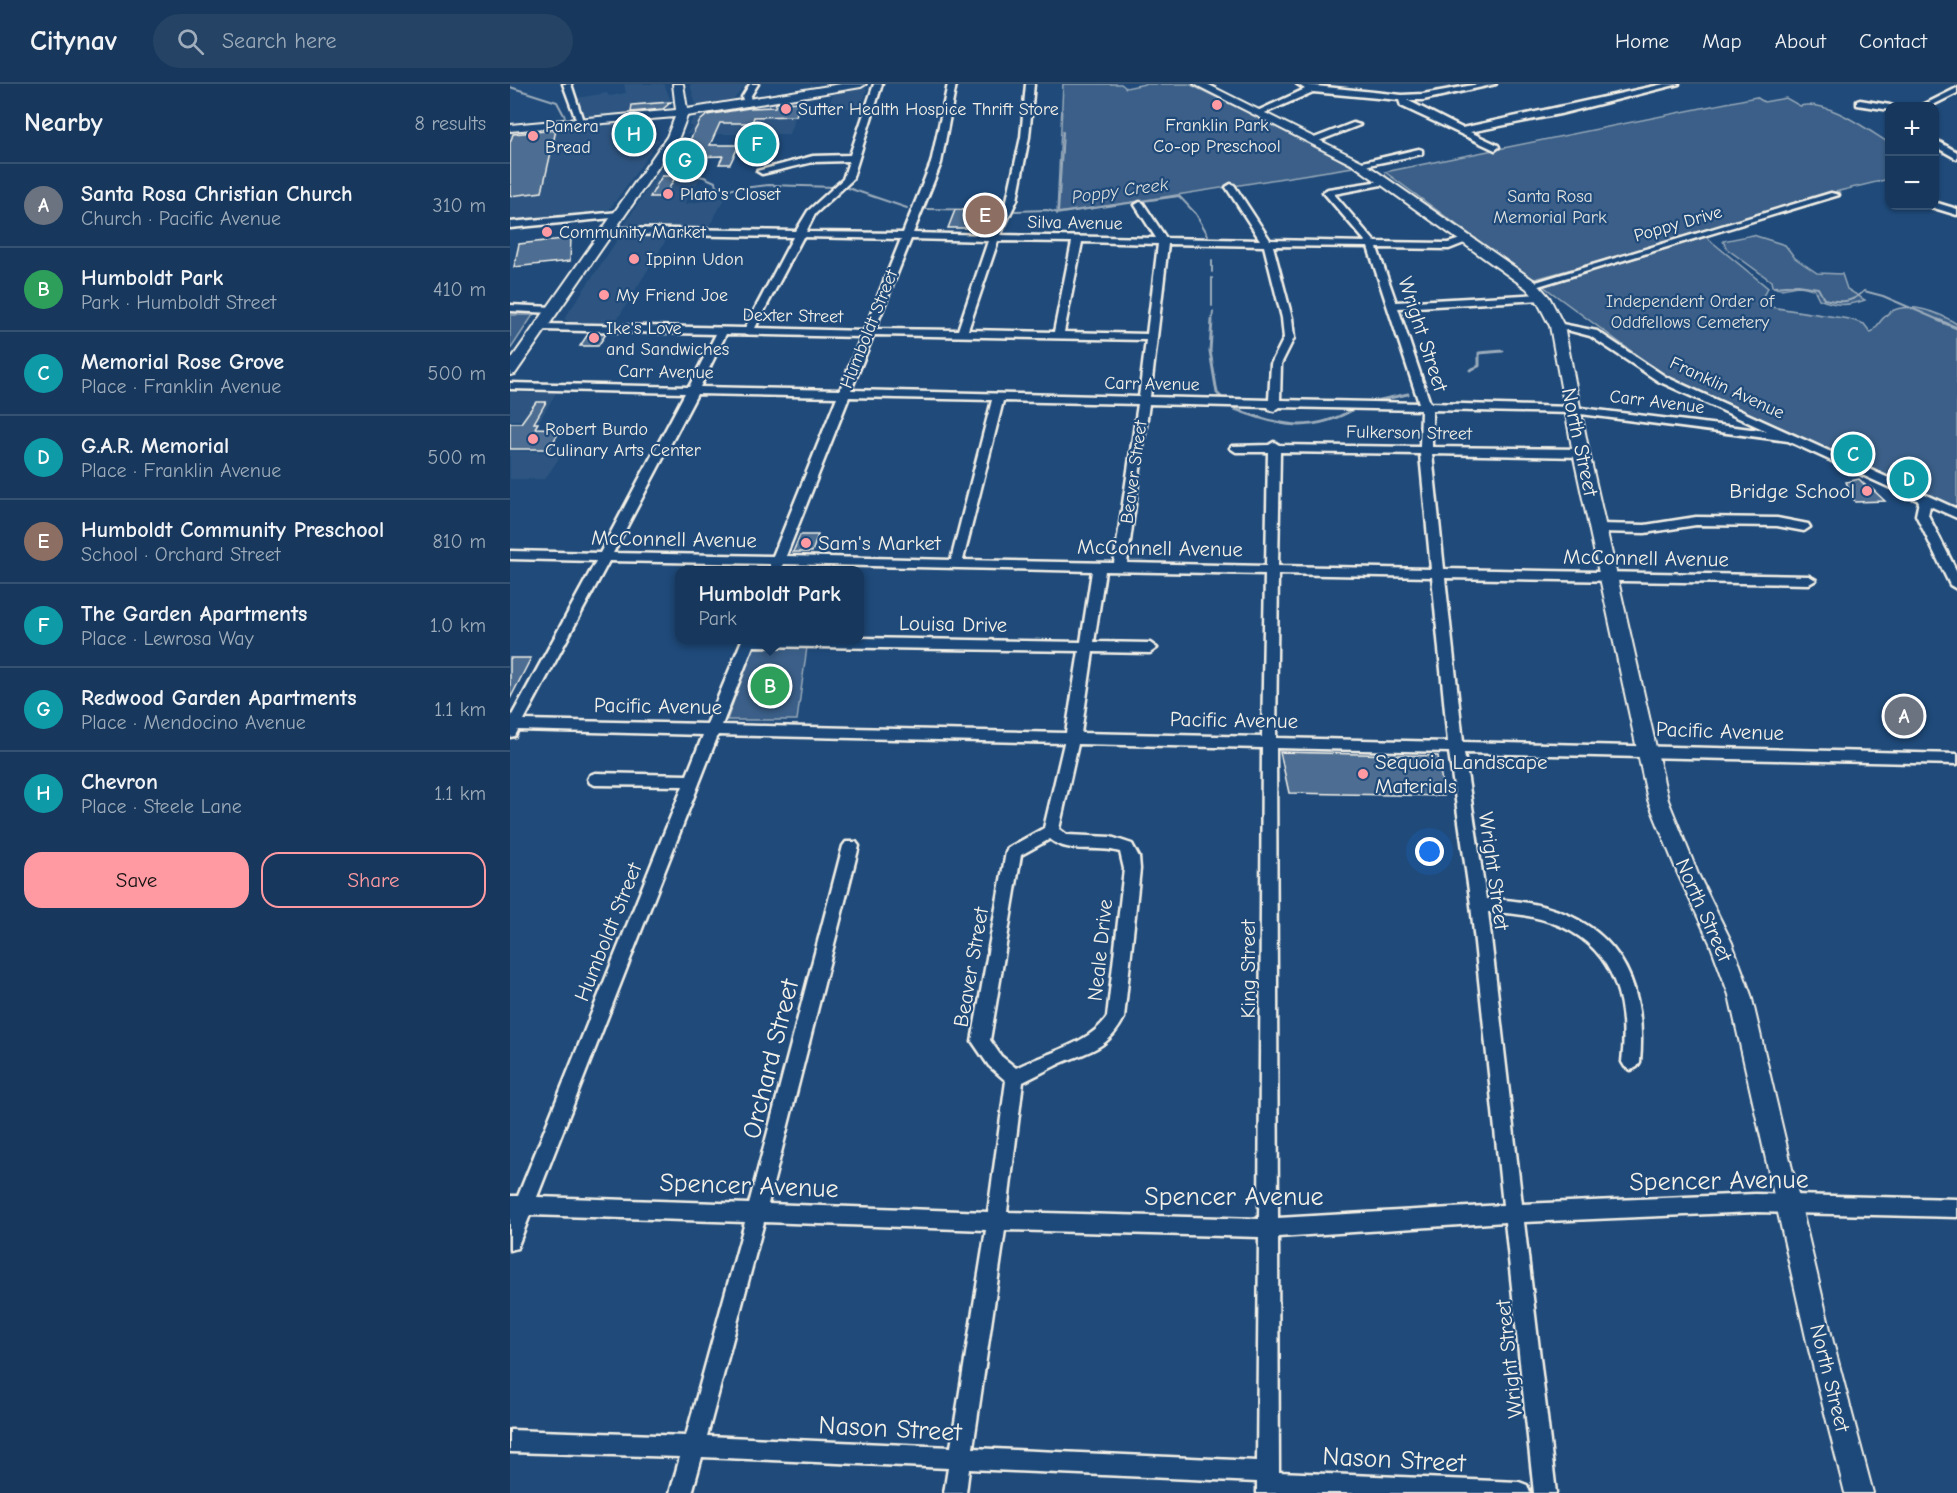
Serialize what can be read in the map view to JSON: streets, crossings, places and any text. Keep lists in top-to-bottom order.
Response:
{
  "streets": {
    "main road": ["North Street"],
    "street": [
      "Silva Avenue",
      "Poppy Drive",
      "Dexter Street",
      "Humboldt Street",
      "Wright Street",
      "Carr Avenue",
      "Franklin Avenue",
      "Fulkerson Street",
      "Beaver Street",
      "McConnell Avenue",
      "Louisa Drive",
      "Pacific Avenue",
      "Neale Drive",
      "King Street",
      "Orchard Street",
      "Spencer Avenue",
      "Nason Street"
    ]
  },
  "crossings": [
    ["Silva Avenue", "Humboldt Street"],
    ["Silva Avenue", "Wright Street"],
    ["Silva Avenue", "Beaver Street"],
    ["Dexter Street", "Humboldt Street"],
    ["Dexter Street", "Beaver Street"],
    ["Humboldt Street", "Carr Avenue"],
    ["Humboldt Street", "McConnell Avenue"],
    ["Humboldt Street", "Pacific Avenue"],
    ["Humboldt Street", "Spencer Avenue"],
    ["Wright Street", "Carr Avenue"],
    ["Wright Street", "Fulkerson Street"],
    ["Wright Street", "McConnell Avenue"],
    ["Wright Street", "Pacific Avenue"],
    ["Wright Street", "Spencer Avenue"],
    ["Carr Avenue", "Franklin Avenue"],
    ["Carr Avenue", "North Street"],
    ["Carr Avenue", "Beaver Street"],
    ["Franklin Avenue", "North Street"],
    ["Fulkerson Street", "North Street"],
    ["Fulkerson Street", "King Street"],
    ["North Street", "McConnell Avenue"],
    ["North Street", "Pacific Avenue"],
    ["North Street", "Spencer Avenue"],
    ["Beaver Street", "McConnell Avenue"],
    ["Beaver Street", "Neale Drive"],
    ["McConnell Avenue", "King Street"],
    ["Pacific Avenue", "King Street"],
    ["King Street", "Spencer Avenue"],
    ["King Street", "Nason Street"],
    ["Orchard Street", "Spencer Avenue"],
    ["Orchard Street", "Nason Street"]
  ],
  "water": ["Poppy Creek"],
  "parks": ["Santa Rosa Memorial Park", "Independent Order of Oddfellows Cemetery"],
  "places": [
    "Franklin Park Co-op Preschool",
    "Sutter Health Hospice Thrift Store",
    "Panera Bread",
    "Plato's Closet",
    "Community Market",
    "Ippinn Udon",
    "My Friend Joe",
    "Ike's Love and Sandwiches",
    "Robert Burdo Culinary Arts Center",
    "Bridge School",
    "Sam's Market",
    "Sequoia Landscape Materials"
  ],
  "page": {
    "header": "Citynav",
    "search": "Search here",
    "nav": [
      "Home",
      "Map",
      "About",
      "Contact"
    ],
    "heading": ["Nearby", "8 results"],
    "map_buttons": ["+", "−"],
    "pins": [
      "H",
      "F",
      "G",
      "E",
      "C",
      "D",
      "B",
      "A"
    ],
    "list": [
      {
        "mark": "A",
        "name": "Santa Rosa Christian Church",
        "note": "Church · Pacific Avenue",
        "value": "310 m"
      },
      {
        "mark": "B",
        "name": "Humboldt Park",
        "note": "Park · Humboldt Street",
        "value": "410 m"
      },
      {
        "mark": "C",
        "name": "Memorial Rose Grove",
        "note": "Place · Franklin Avenue",
        "value": "500 m"
      },
      {
        "mark": "D",
        "name": "G.A.R. Memorial",
        "note": "Place · Franklin Avenue",
        "value": "500 m"
      },
      {
        "mark": "E",
        "name": "Humboldt Community Preschool",
        "note": "School · Orchard Street",
        "value": "810 m"
      },
      {
        "mark": "F",
        "name": "The Garden Apartments",
        "note": "Place · Lewrosa Way",
        "value": "1.0 km"
      },
      {
        "mark": "G",
        "name": "Redwood Garden Apartments",
        "note": "Place · Mendocino Avenue",
        "value": "1.1 km"
      },
      {
        "mark": "H",
        "name": "Chevron",
        "note": "Place · Steele Lane",
        "value": "1.1 km"
      }
    ],
    "popup": ["Humboldt Park", "Park"],
    "buttons": ["Save", "Share"]
  }
}
